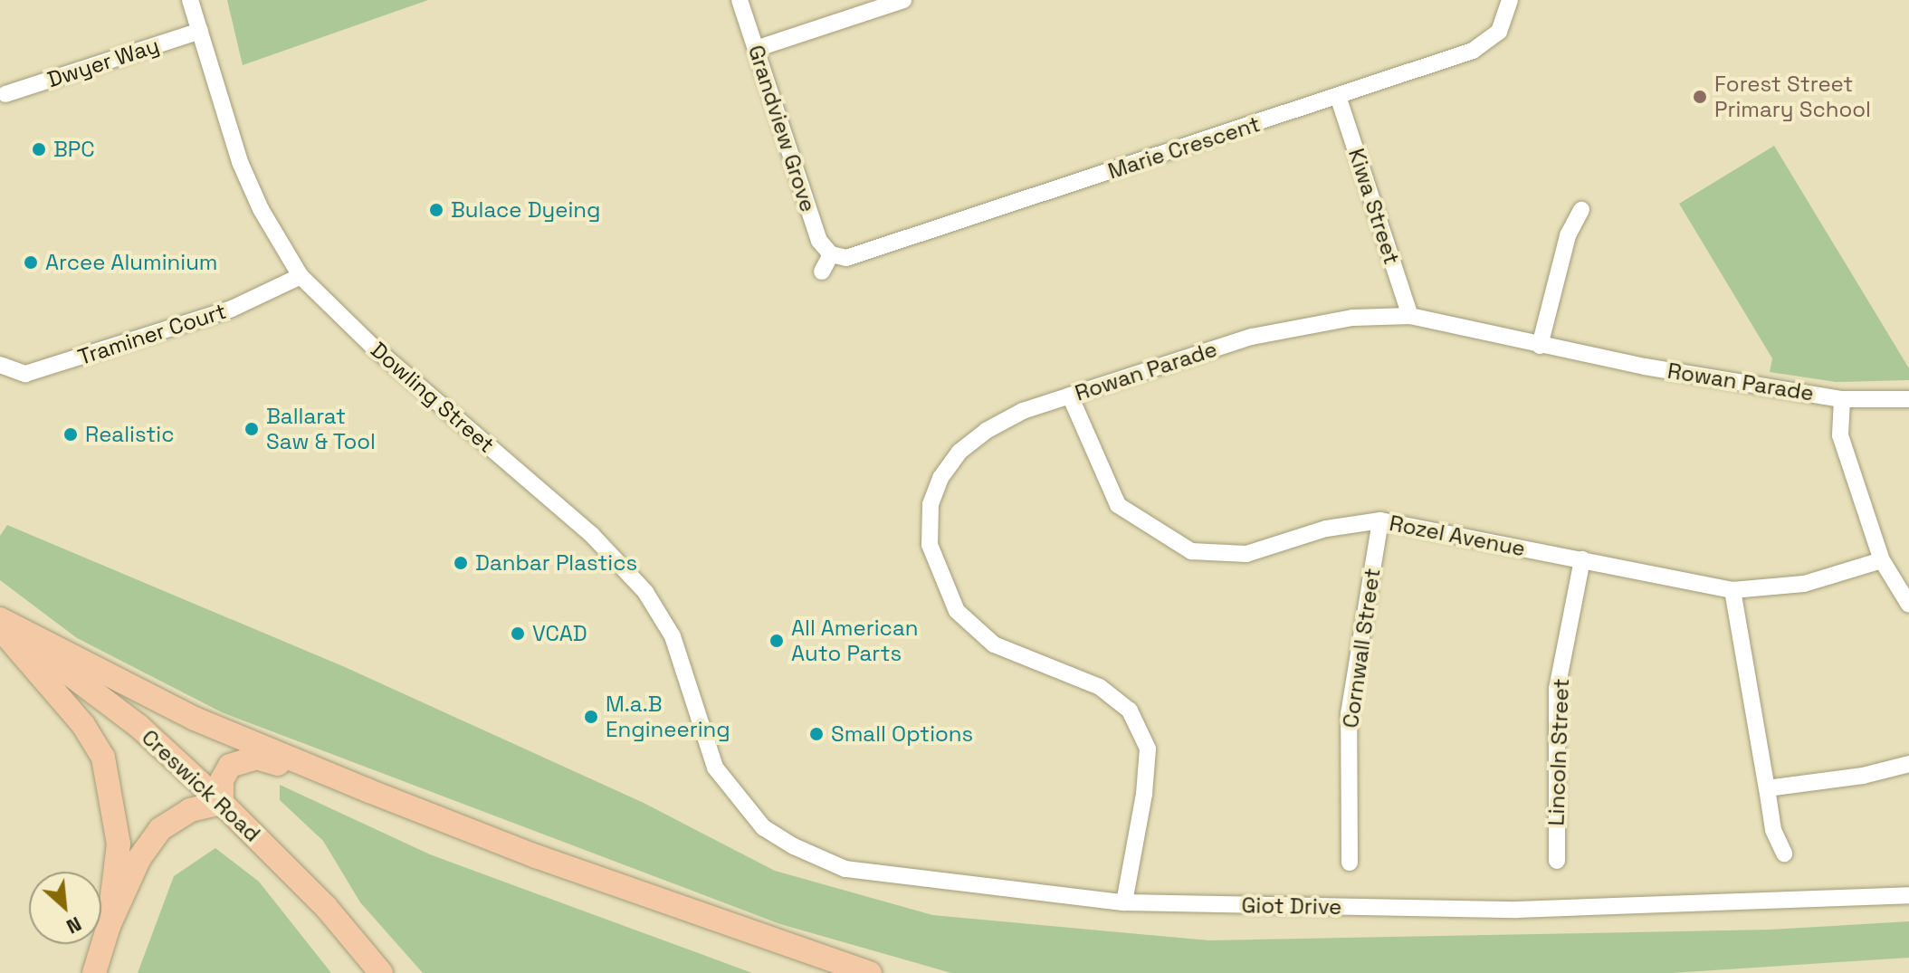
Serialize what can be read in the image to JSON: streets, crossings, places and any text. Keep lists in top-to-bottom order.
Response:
{
  "streets": {
    "highway": ["Creswick Road"],
    "street": [
      "Dwyer Way",
      "Grandview Grove",
      "Marie Crescent",
      "Kiwa Street",
      "Traminer Court",
      "Rowan Parade",
      "Dowling Street",
      "Rozel Avenue",
      "Cornwall Street",
      "Lincoln Street",
      "Giot Drive"
    ]
  },
  "crossings": [
    ["Dwyer Way", "Dowling Street"],
    ["Grandview Grove", "Marie Crescent"],
    ["Marie Crescent", "Kiwa Street"],
    ["Kiwa Street", "Rowan Parade"],
    ["Traminer Court", "Dowling Street"],
    ["Rowan Parade", "Rozel Avenue"],
    ["Rowan Parade", "Giot Drive"],
    ["Dowling Street", "Giot Drive"],
    ["Rozel Avenue", "Cornwall Street"],
    ["Rozel Avenue", "Lincoln Street"]
  ],
  "places": [
    "Forest Street Primary School",
    "BPC",
    "Bulace Dyeing",
    "Arcee Aluminium",
    "Ballarat Saw & Tool",
    "Realistic",
    "Danbar Plastics",
    "VCAD",
    "All American Auto Parts",
    "M.a.B Engineering",
    "Small Options"
  ],
  "north": "bottom right"
}
